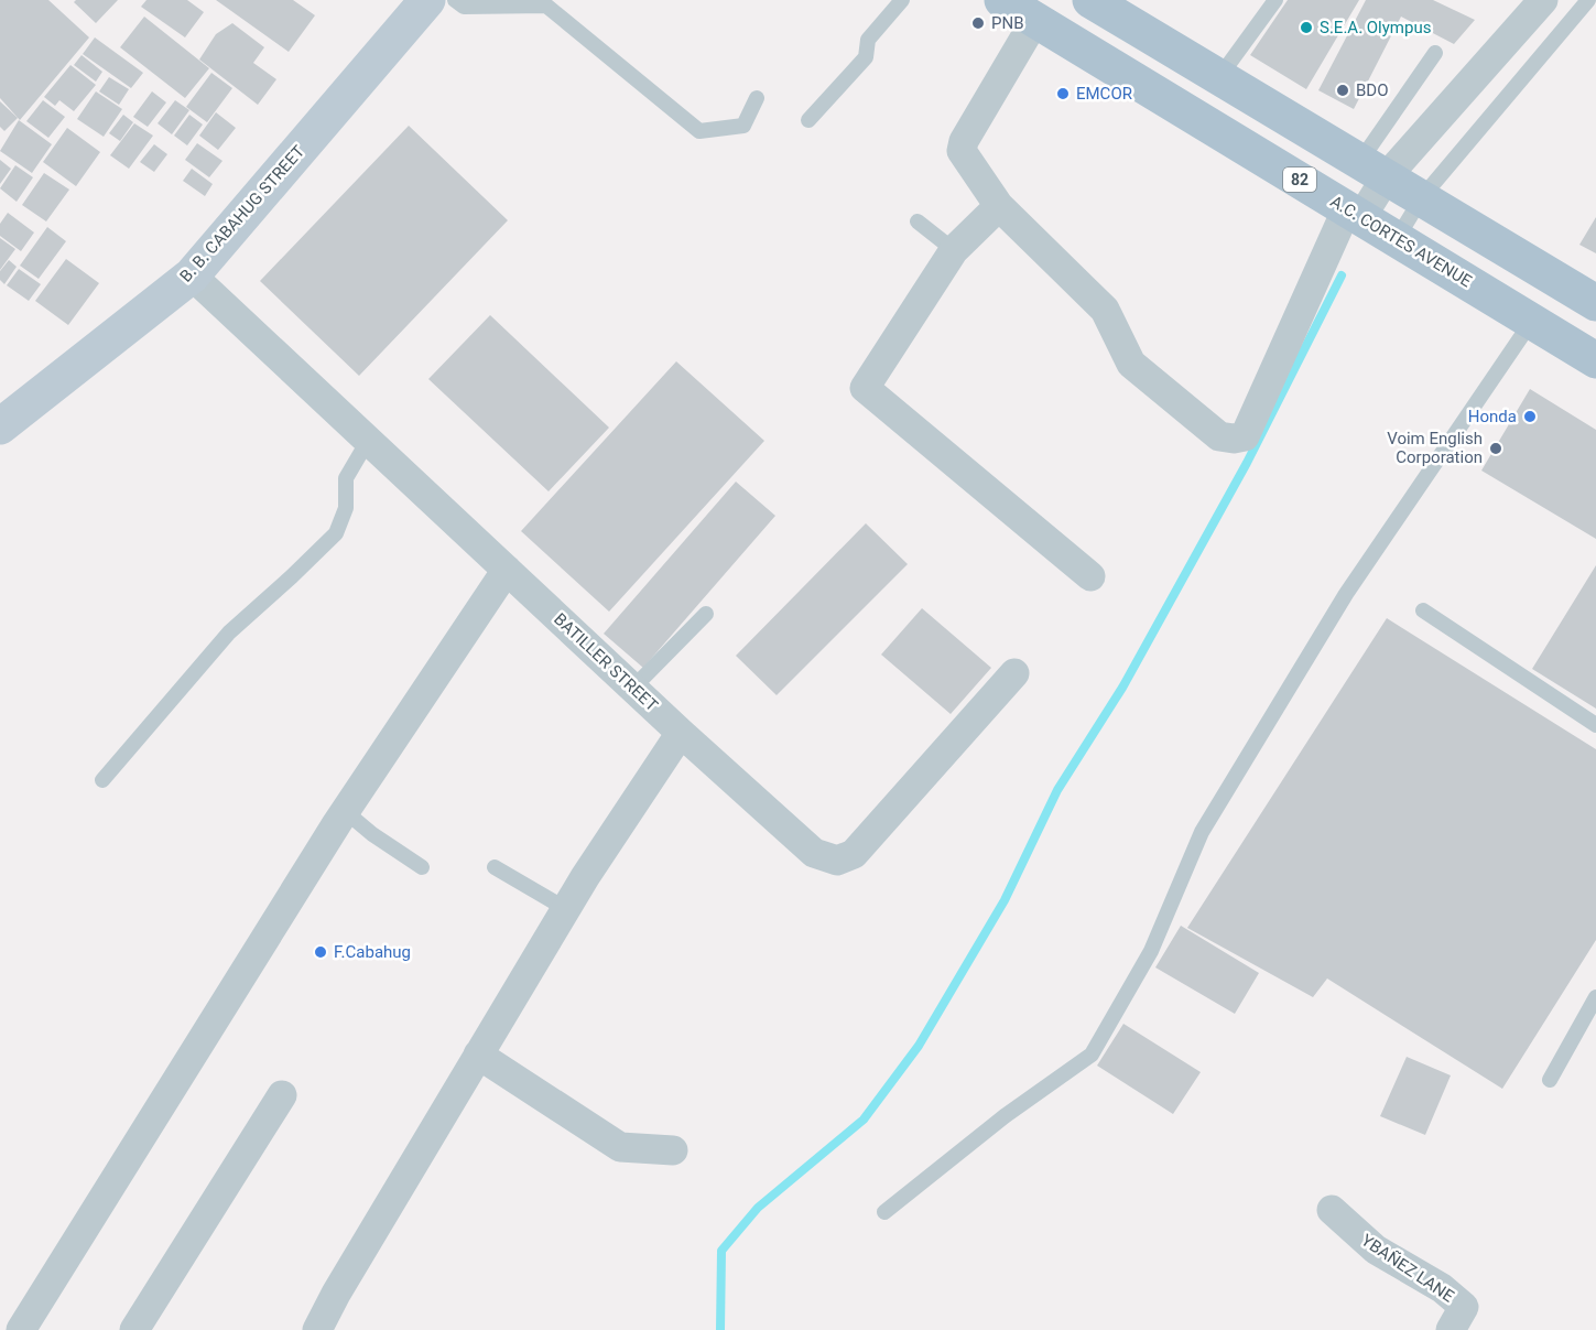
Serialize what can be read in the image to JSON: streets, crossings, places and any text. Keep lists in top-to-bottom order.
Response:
{
  "streets": {
    "main road": ["82", "A.C. CORTES AVENUE"],
    "street": ["B. B. CABAHUG STREET", "BATILLER STREET", "YBAÑEZ LANE"]
  },
  "crossings": [
    ["B. B. CABAHUG STREET", "BATILLER STREET"]
  ],
  "places": [
    "PNB",
    "S.E.A. Olympus",
    "BDO",
    "EMCOR",
    "Honda",
    "Voim English Corporation",
    "F.Cabahug"
  ]
}
